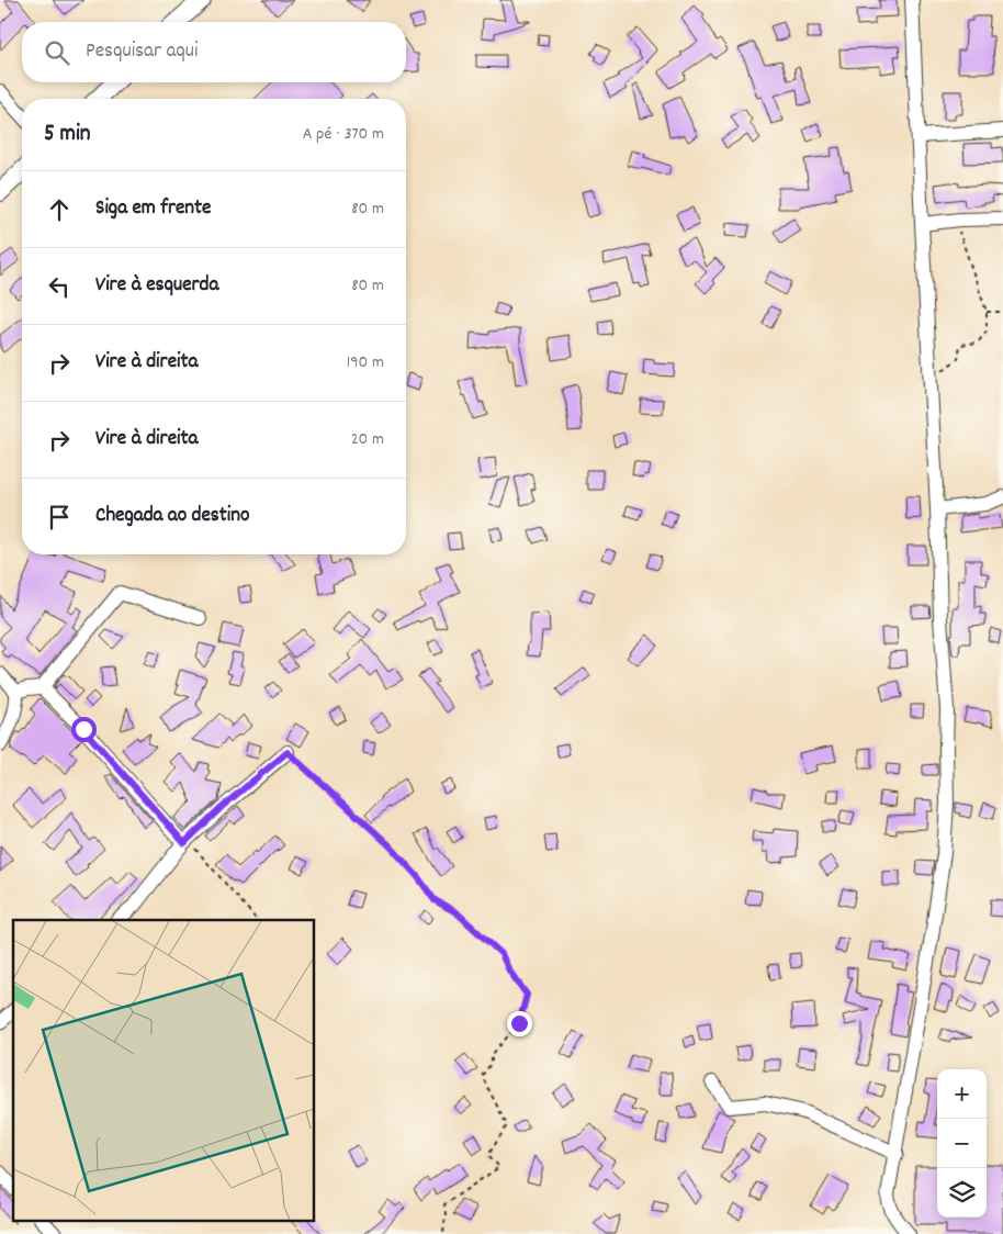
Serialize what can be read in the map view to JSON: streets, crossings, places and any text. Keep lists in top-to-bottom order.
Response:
{
  "page": {
    "search": "Pesquisar aqui",
    "heading": ["5 min", "A pé · 370 m"],
    "list": [
      ["Siga em frente", "80 m"],
      ["Vire à esquerda", "80 m"],
      ["Vire à direita", "190 m"],
      ["Vire à direita", "20 m"],
      "Chegada ao destino"
    ],
    "map_buttons": ["+", "−"]
  }
}
